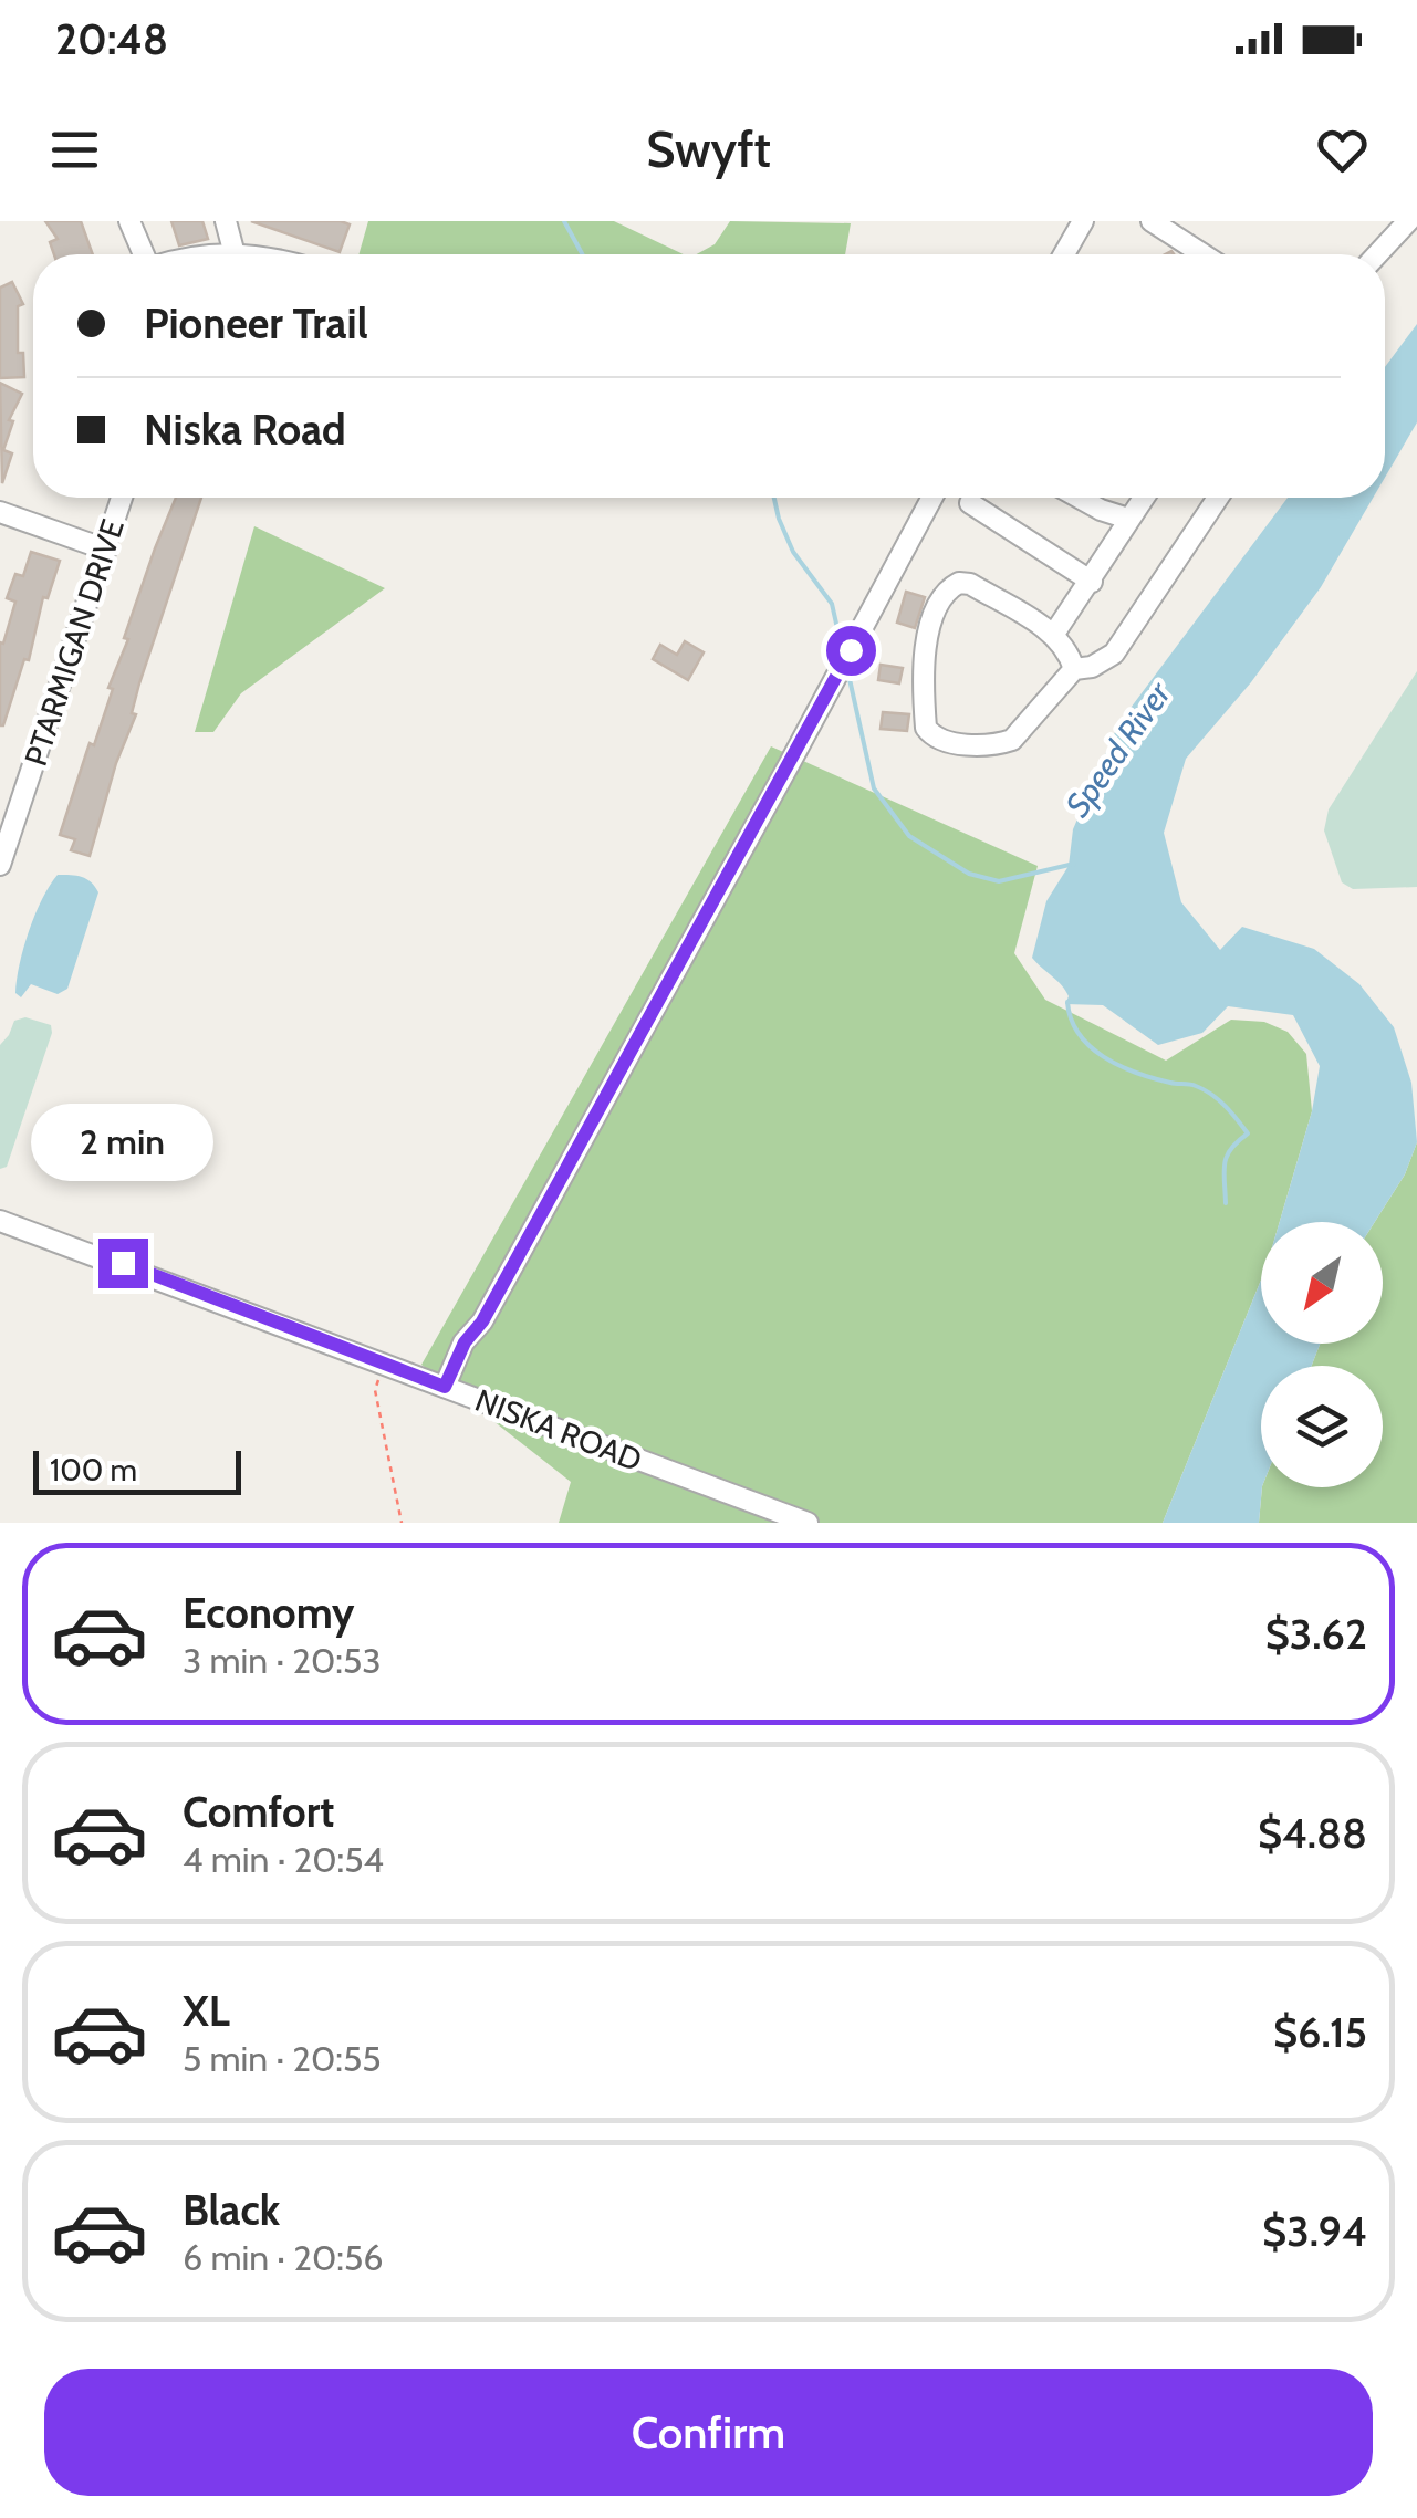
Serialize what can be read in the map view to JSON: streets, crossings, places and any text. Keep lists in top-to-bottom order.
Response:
{
  "streets": {
    "street": ["PTARMIGAN DRIVE", "NISKA ROAD"]
  },
  "water": ["Speed River"],
  "scale_bar": "100 m",
  "north": "bottom left",
  "page": {
    "status": "20:48",
    "header": "Swyft",
    "banner": ["Pioneer Trail", "Niska Road"],
    "bubble": "2 min",
    "scale": "100 m",
    "list": [
      {
        "name": "Economy",
        "note": "3 min · 20:53",
        "value": "$3.62"
      },
      {
        "name": "Comfort",
        "note": "4 min · 20:54",
        "value": "$4.88"
      },
      {
        "name": "XL",
        "note": "5 min · 20:55",
        "value": "$6.15"
      },
      {
        "name": "Black",
        "note": "6 min · 20:56",
        "value": "$3.94"
      }
    ],
    "buttons": "Confirm"
  }
}
